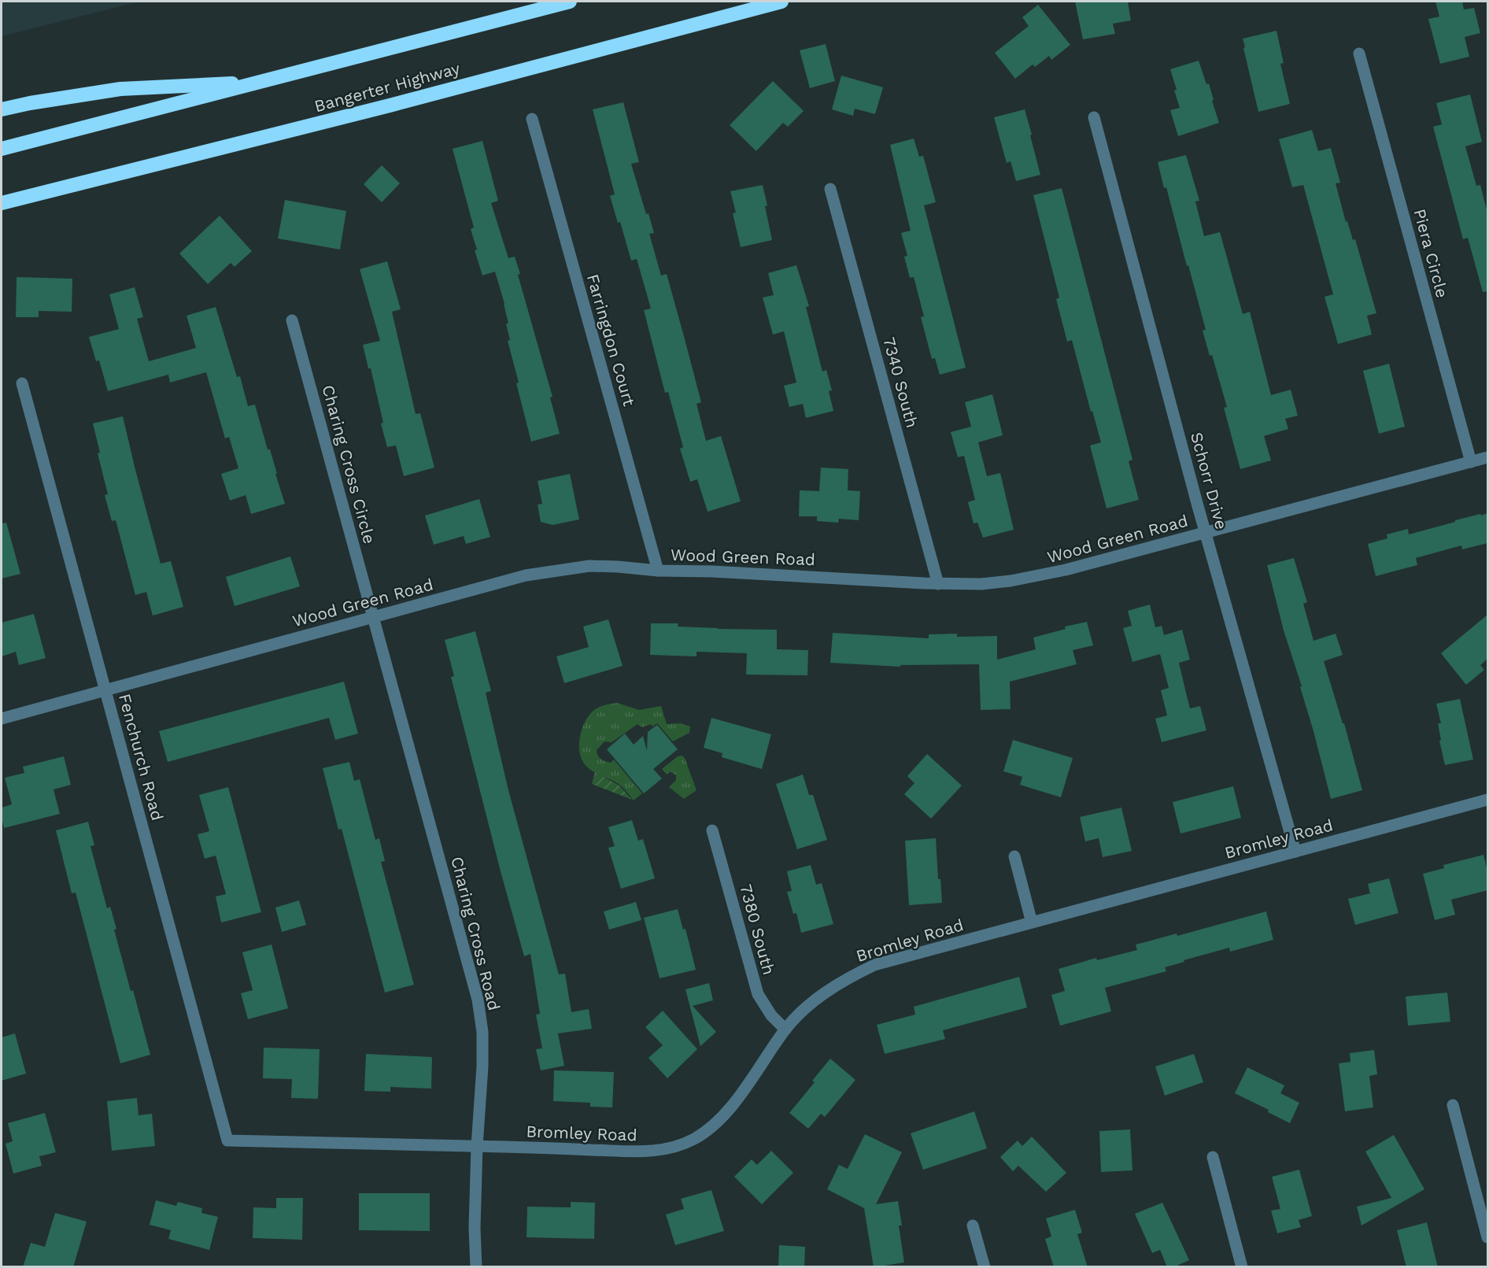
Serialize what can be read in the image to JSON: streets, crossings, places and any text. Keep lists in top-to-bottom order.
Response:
{
  "streets": {
    "highway": ["Bangerter Highway"],
    "street": [
      "Piera Circle",
      "Farringdon Court",
      "7340 South",
      "Charing Cross Circle",
      "Schorr Drive",
      "Wood Green Road",
      "Fenchurch Road",
      "Bromley Road",
      "7380 South",
      "Charing Cross Road"
    ]
  },
  "crossings": [
    ["Piera Circle", "Wood Green Road"],
    ["Farringdon Court", "Wood Green Road"],
    ["7340 South", "Wood Green Road"],
    ["Charing Cross Circle", "Wood Green Road"],
    ["Charing Cross Circle", "Charing Cross Road"],
    ["Schorr Drive", "Wood Green Road"],
    ["Schorr Drive", "Bromley Road"],
    ["Wood Green Road", "Fenchurch Road"],
    ["Wood Green Road", "Charing Cross Road"],
    ["Fenchurch Road", "Bromley Road"],
    ["Bromley Road", "7380 South"],
    ["Bromley Road", "Charing Cross Road"]
  ]
}
